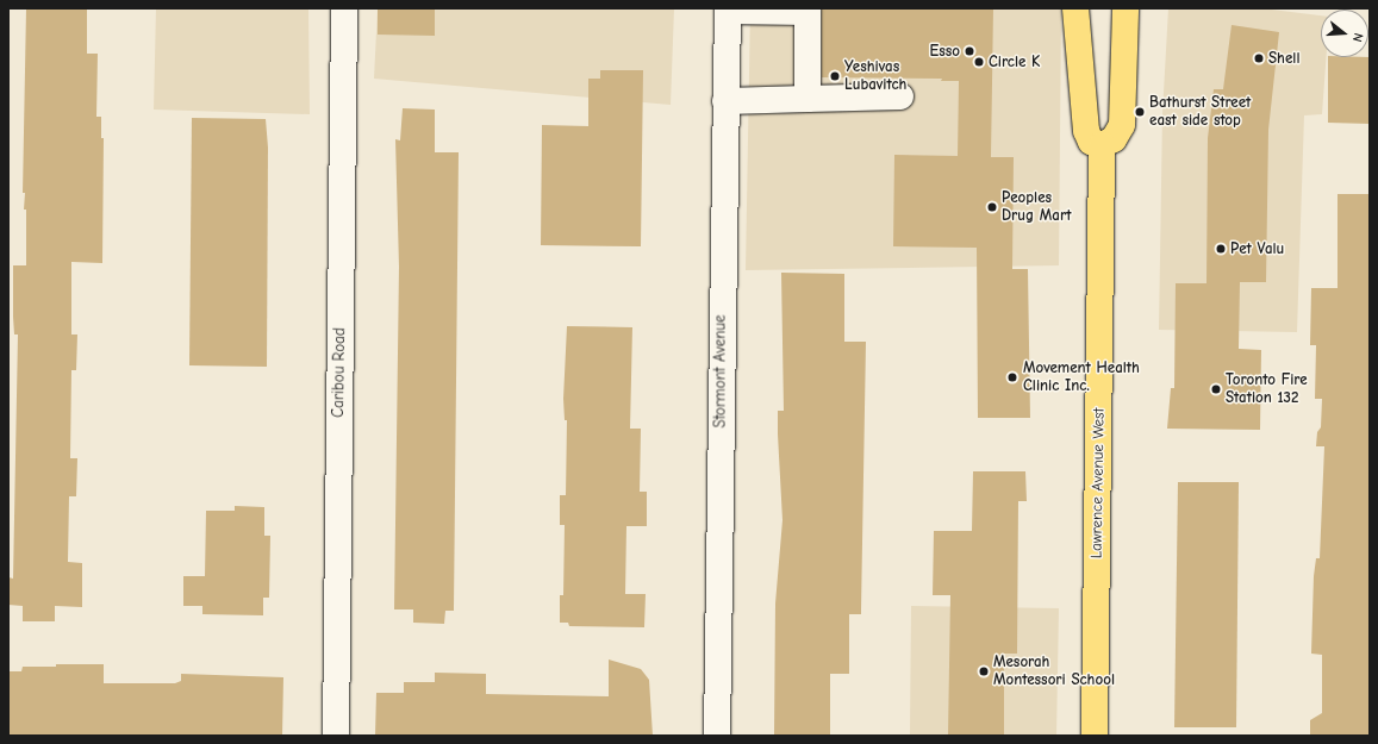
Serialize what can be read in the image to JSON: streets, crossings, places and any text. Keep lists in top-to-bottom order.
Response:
{
  "streets": {
    "main road": ["Lawrence Avenue West"],
    "street": ["Stormont Avenue", "Caribou Road"]
  },
  "places": [
    "Esso",
    "Shell",
    "Circle K",
    "Yeshivas Lubavitch",
    "Bathurst Street east side stop",
    "Peoples Drug Mart",
    "Pet Valu",
    "Movement Health Clinic Inc.",
    "Toronto Fire Station 132",
    "Mesorah Montessori School"
  ],
  "north": "right"
}
